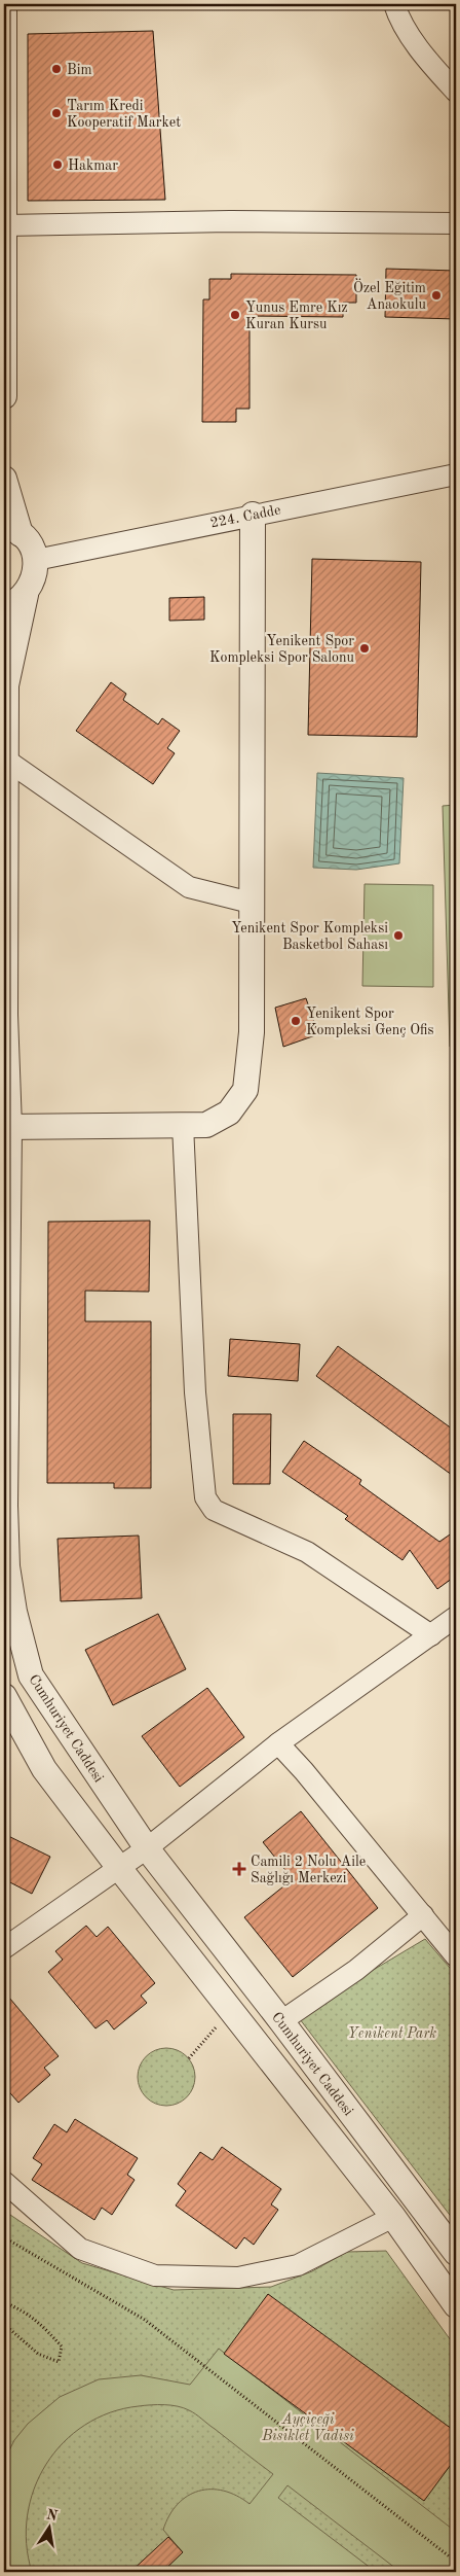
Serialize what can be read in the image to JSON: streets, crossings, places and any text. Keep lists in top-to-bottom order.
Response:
{
  "streets": {
    "street": ["224. Cadde", "Cumhuriyet Caddesi"]
  },
  "crossings": [
    ["224. Cadde", "Cumhuriyet Caddesi"]
  ],
  "parks": ["Yenikent Park", "Ayçiçeği Bisiklet Vadisi"],
  "places": {
    "other": [
      "Bim",
      "Tarım Kredi Kooperatif Market",
      "Hakmar",
      "Özel Eğitim Anaokulu",
      "Yunus Emre Kız Kuran Kursu",
      "Yenikent Spor Kompleksi Spor Salonu",
      "Yenikent Spor Kompleksi Basketbol Sahası",
      "Yenikent Spor Kompleksi Genç Ofis"
    ],
    "health": ["Camili 2 Nolu Aile Sağlığı Merkezi"]
  },
  "north": "top"
}
